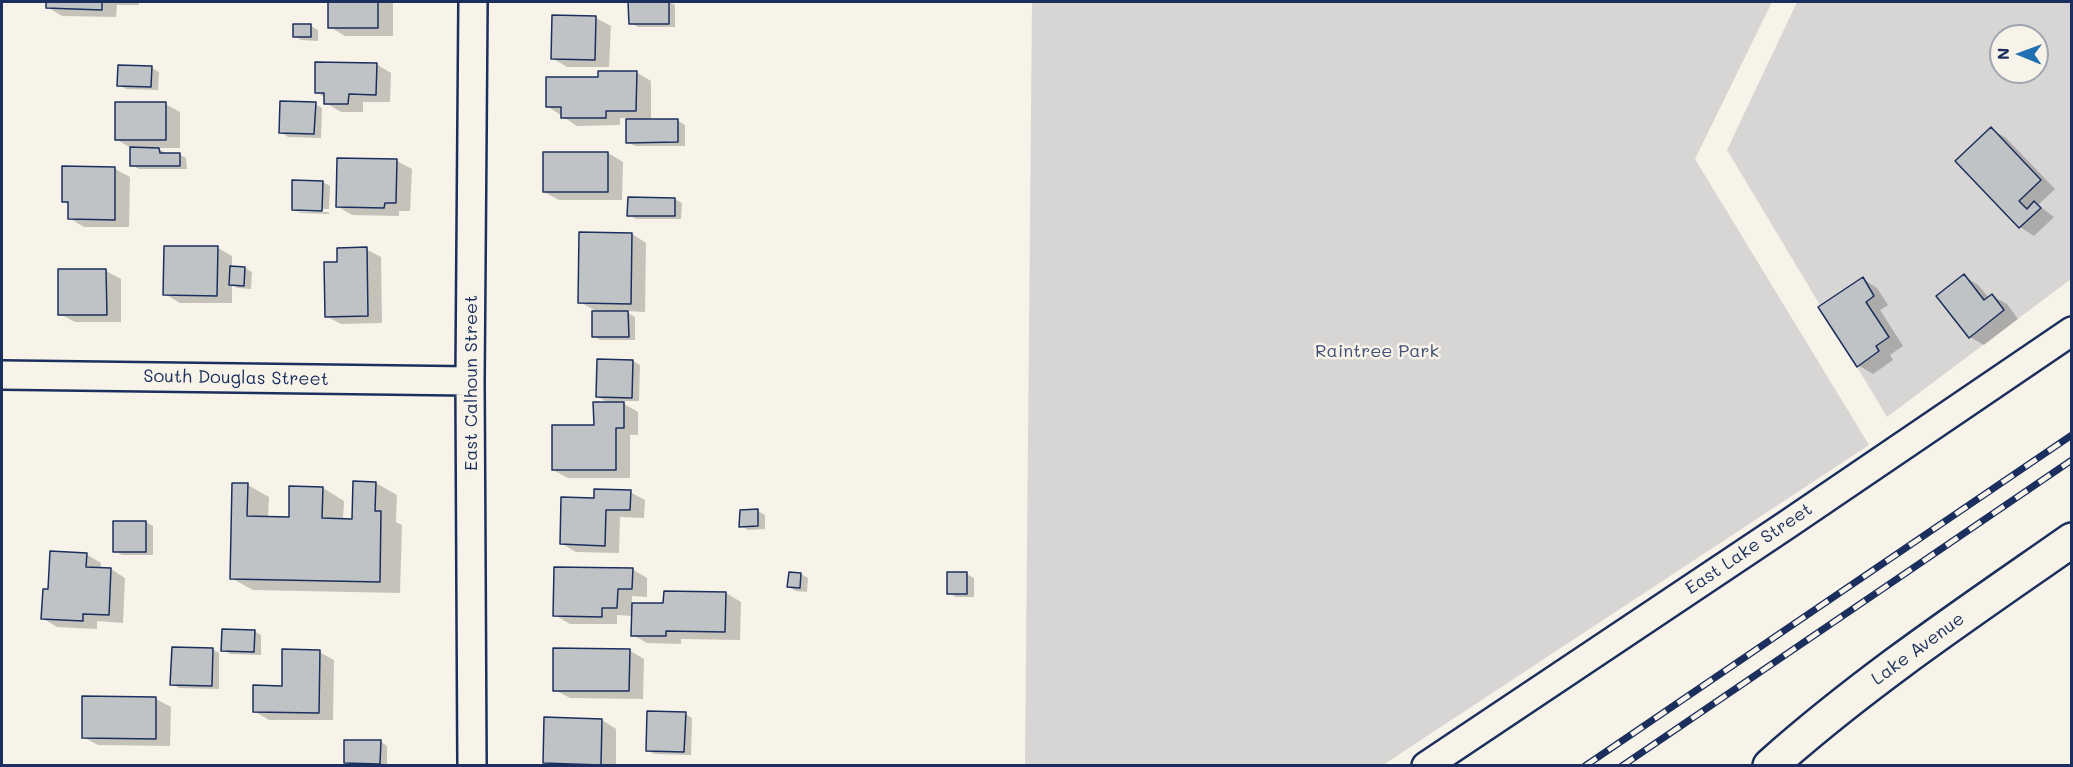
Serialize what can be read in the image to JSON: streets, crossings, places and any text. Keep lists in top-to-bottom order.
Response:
{
  "streets": {
    "street": [
      "South Douglas Street",
      "East Calhoun Street",
      "East Lake Street",
      "Lake Avenue"
    ]
  },
  "crossings": [
    ["South Douglas Street", "East Calhoun Street"]
  ],
  "parks": ["Raintree Park"],
  "north": "left"
}
